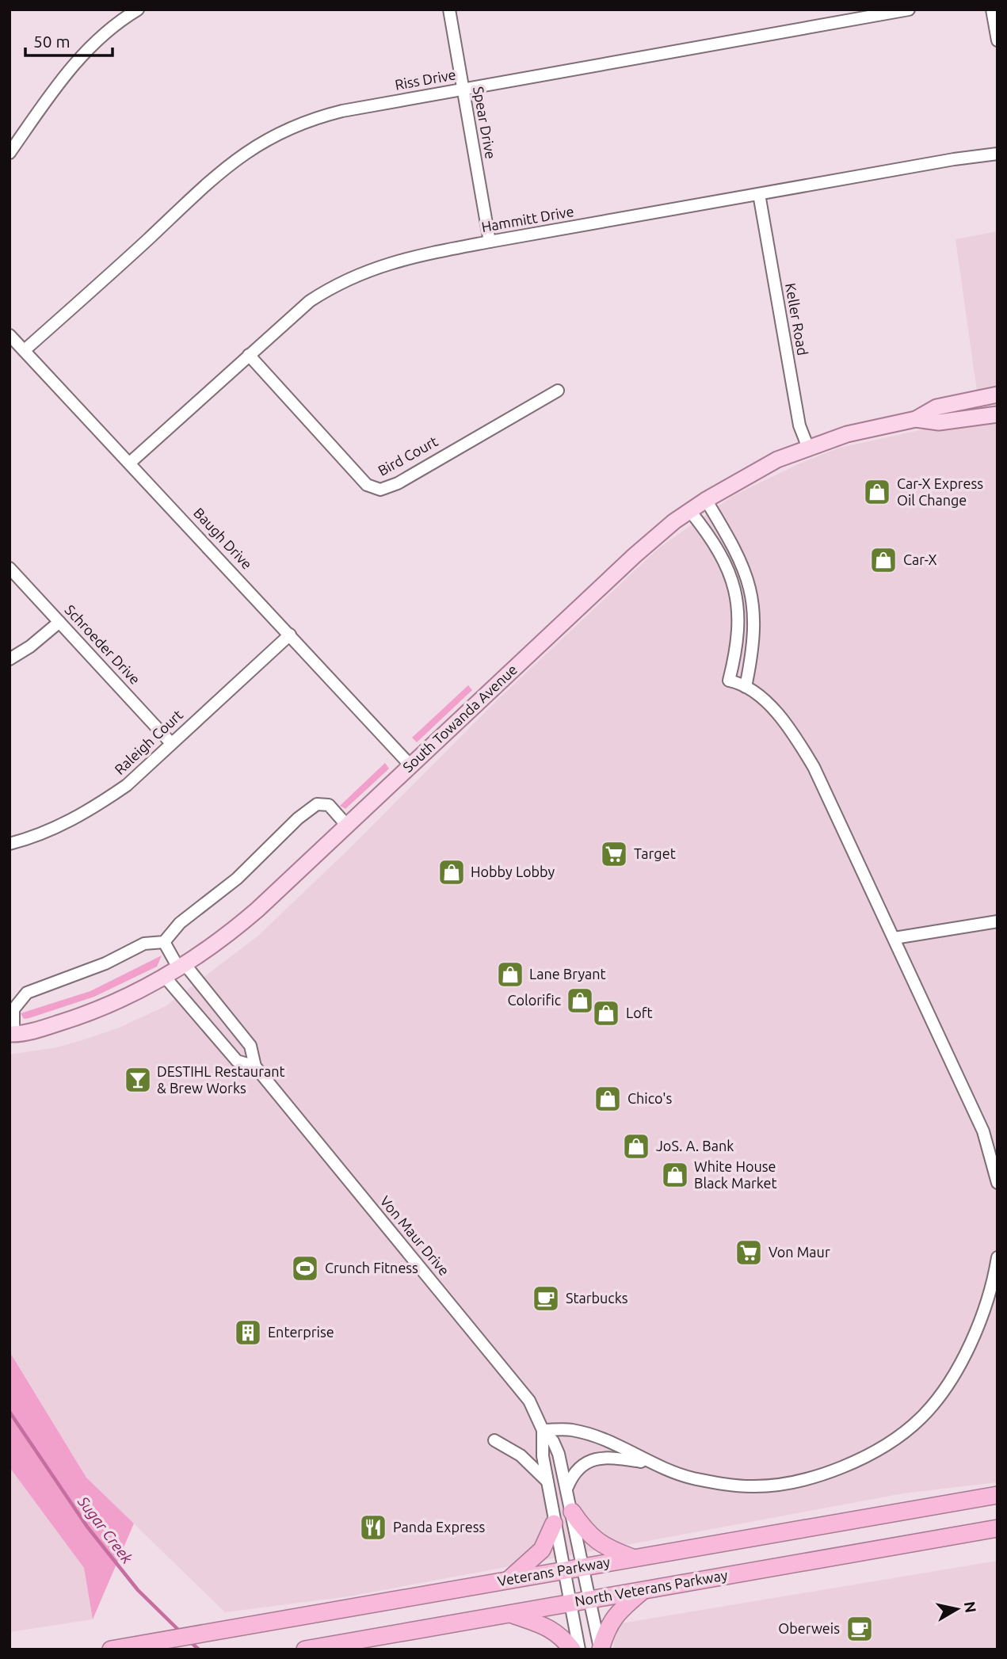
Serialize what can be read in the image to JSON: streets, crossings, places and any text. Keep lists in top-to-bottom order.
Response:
{
  "streets": {
    "highway": ["Veterans Parkway", "North Veterans Parkway"],
    "main road": ["South Towanda Avenue"],
    "street": [
      "Riss Drive",
      "Spear Drive",
      "Hammitt Drive",
      "Keller Road",
      "Bird Court",
      "Baugh Drive",
      "Schroeder Drive",
      "Raleigh Court",
      "Von Maur Drive"
    ]
  },
  "crossings": [
    ["Riss Drive", "Spear Drive"],
    ["Riss Drive", "Baugh Drive"],
    ["Spear Drive", "Hammitt Drive"],
    ["Hammitt Drive", "Keller Road"],
    ["Hammitt Drive", "Bird Court"],
    ["Hammitt Drive", "Baugh Drive"],
    ["Keller Road", "South Towanda Avenue"],
    ["Baugh Drive", "South Towanda Avenue"],
    ["Baugh Drive", "Raleigh Court"],
    ["Schroeder Drive", "Raleigh Court"],
    ["South Towanda Avenue", "Von Maur Drive"],
    ["Von Maur Drive", "Veterans Parkway"],
    ["Von Maur Drive", "North Veterans Parkway"]
  ],
  "water": ["Sugar Creek"],
  "places": {
    "shop": [
      "Car-X Express Oil Change",
      "Car-X",
      "Hobby Lobby",
      "Lane Bryant",
      "Colorific",
      "Loft",
      "Chico's",
      "JoS. A. Bank",
      "White House Black Market"
    ],
    "supermarket": ["Target", "Von Maur"],
    "bar": ["DESTIHL Restaurant & Brew Works"],
    "sports": ["Crunch Fitness"],
    "cafe": ["Starbucks", "Oberweis"],
    "building": ["Enterprise"],
    "restaurant": ["Panda Express"]
  },
  "scale_bar": "50 m",
  "north": "right"
}
